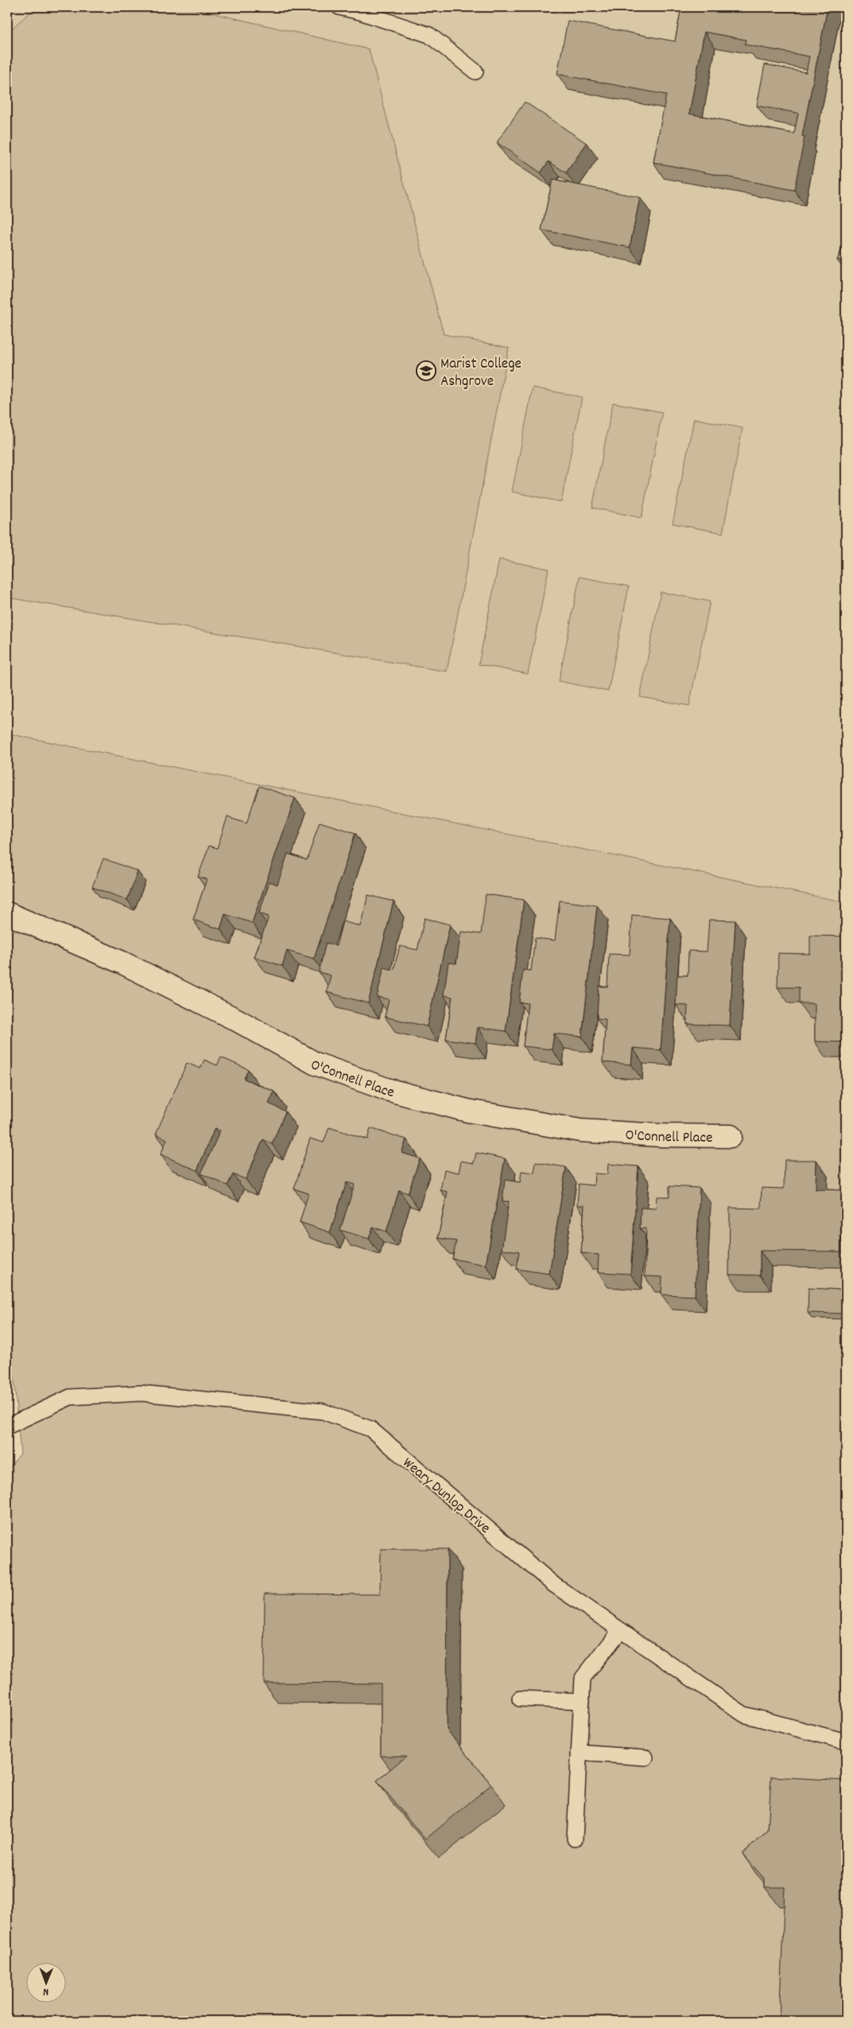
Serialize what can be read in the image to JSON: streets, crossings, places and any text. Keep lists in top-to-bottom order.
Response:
{
  "streets": {
    "street": ["O'Connell Place"],
    "lane": ["Weary Dunlop Drive"]
  },
  "places": {
    "school or university": ["Marist College Ashgrove"]
  },
  "north": "bottom"
}
